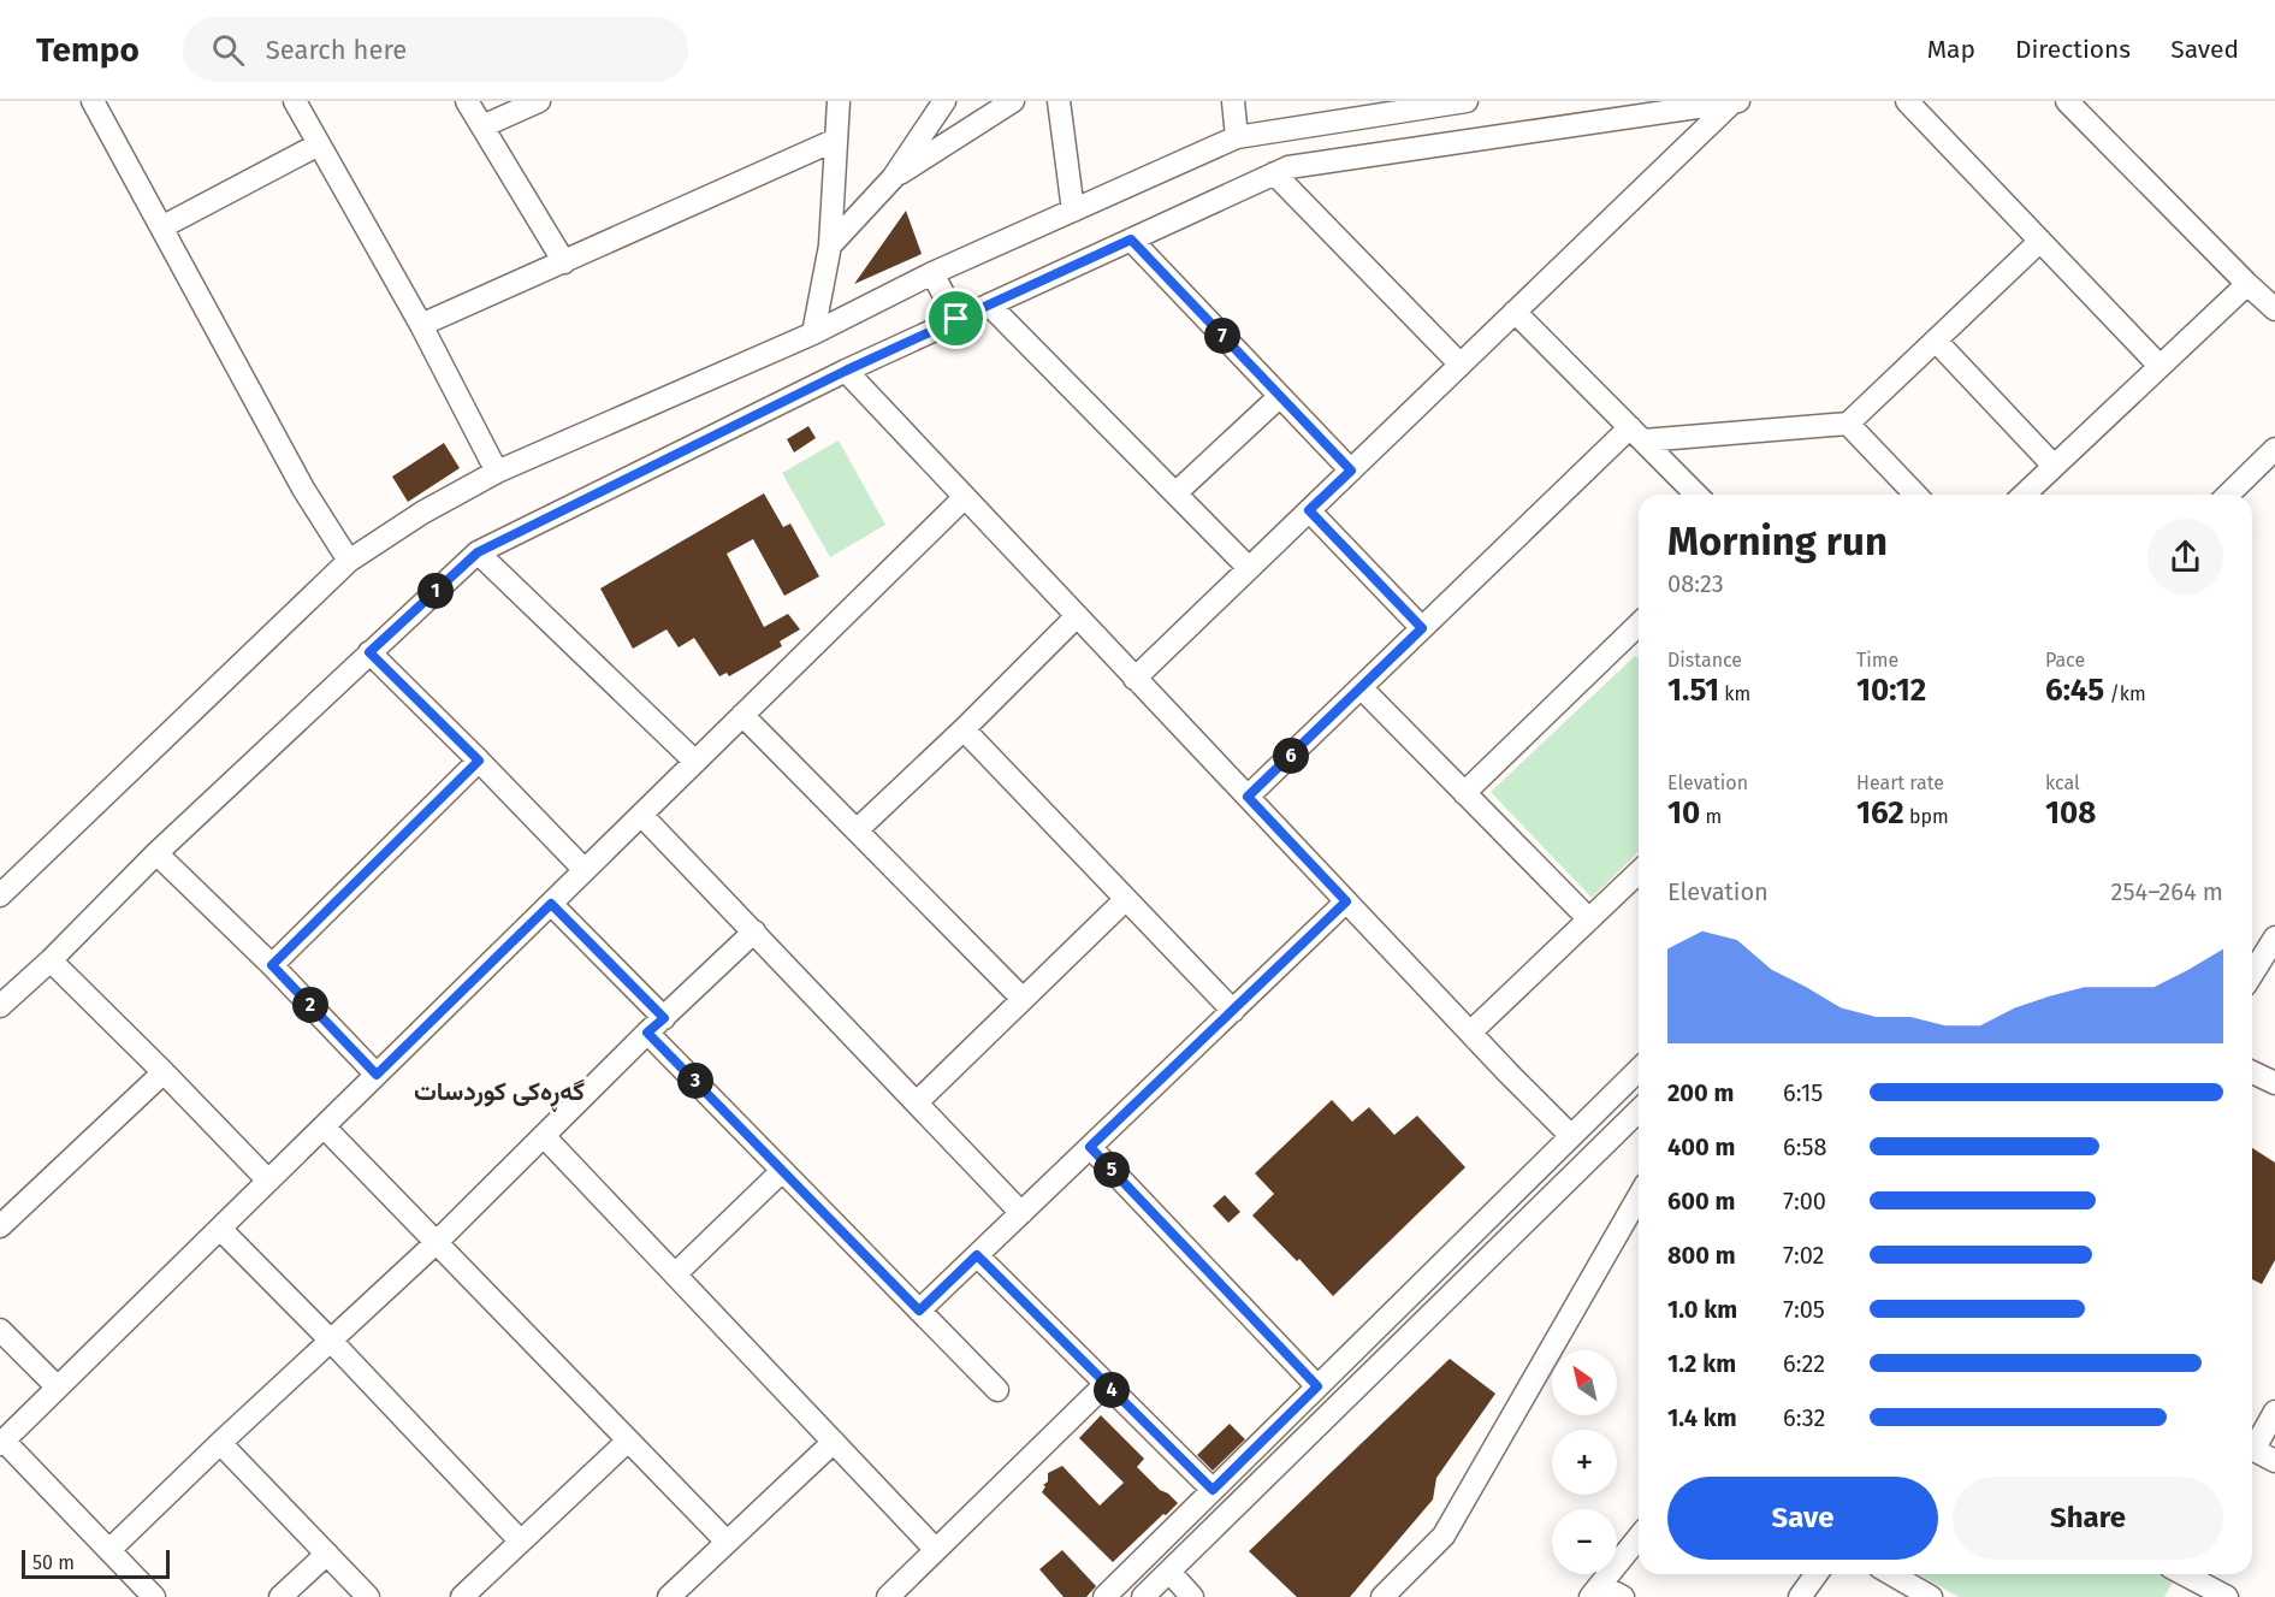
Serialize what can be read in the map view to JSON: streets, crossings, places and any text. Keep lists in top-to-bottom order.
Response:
{
  "districts": ["گەڕەکی کوردسات"],
  "scale_bar": "50 m",
  "north": "top left",
  "page": {
    "header": "Tempo",
    "search": "Search here",
    "nav": ["Map", "Directions", "Saved"],
    "pins": [
      "7",
      "1",
      "6",
      "2",
      "3",
      "5",
      "4"
    ],
    "heading": ["Morning run", "08:23"],
    "stats": [
      ["Distance", "1.51 km"],
      ["Time", "10:12"],
      ["Pace", "6:45 /km"],
      ["Elevation", "10 m"],
      ["Heart rate", "162 bpm"],
      ["kcal", "108"]
    ],
    "chart": ["Elevation", "254–264 m"],
    "list": [
      {
        "name": "200 m",
        "note": "6:15"
      },
      {
        "name": "400 m",
        "note": "6:58"
      },
      {
        "name": "600 m",
        "note": "7:00"
      },
      {
        "name": "800 m",
        "note": "7:02"
      },
      {
        "name": "1.0 km",
        "note": "7:05"
      },
      {
        "name": "1.2 km",
        "note": "6:22"
      },
      {
        "name": "1.4 km",
        "note": "6:32"
      }
    ],
    "map_buttons": ["+", "−"],
    "buttons": ["Save", "Share"],
    "scale": "50 m"
  }
}
